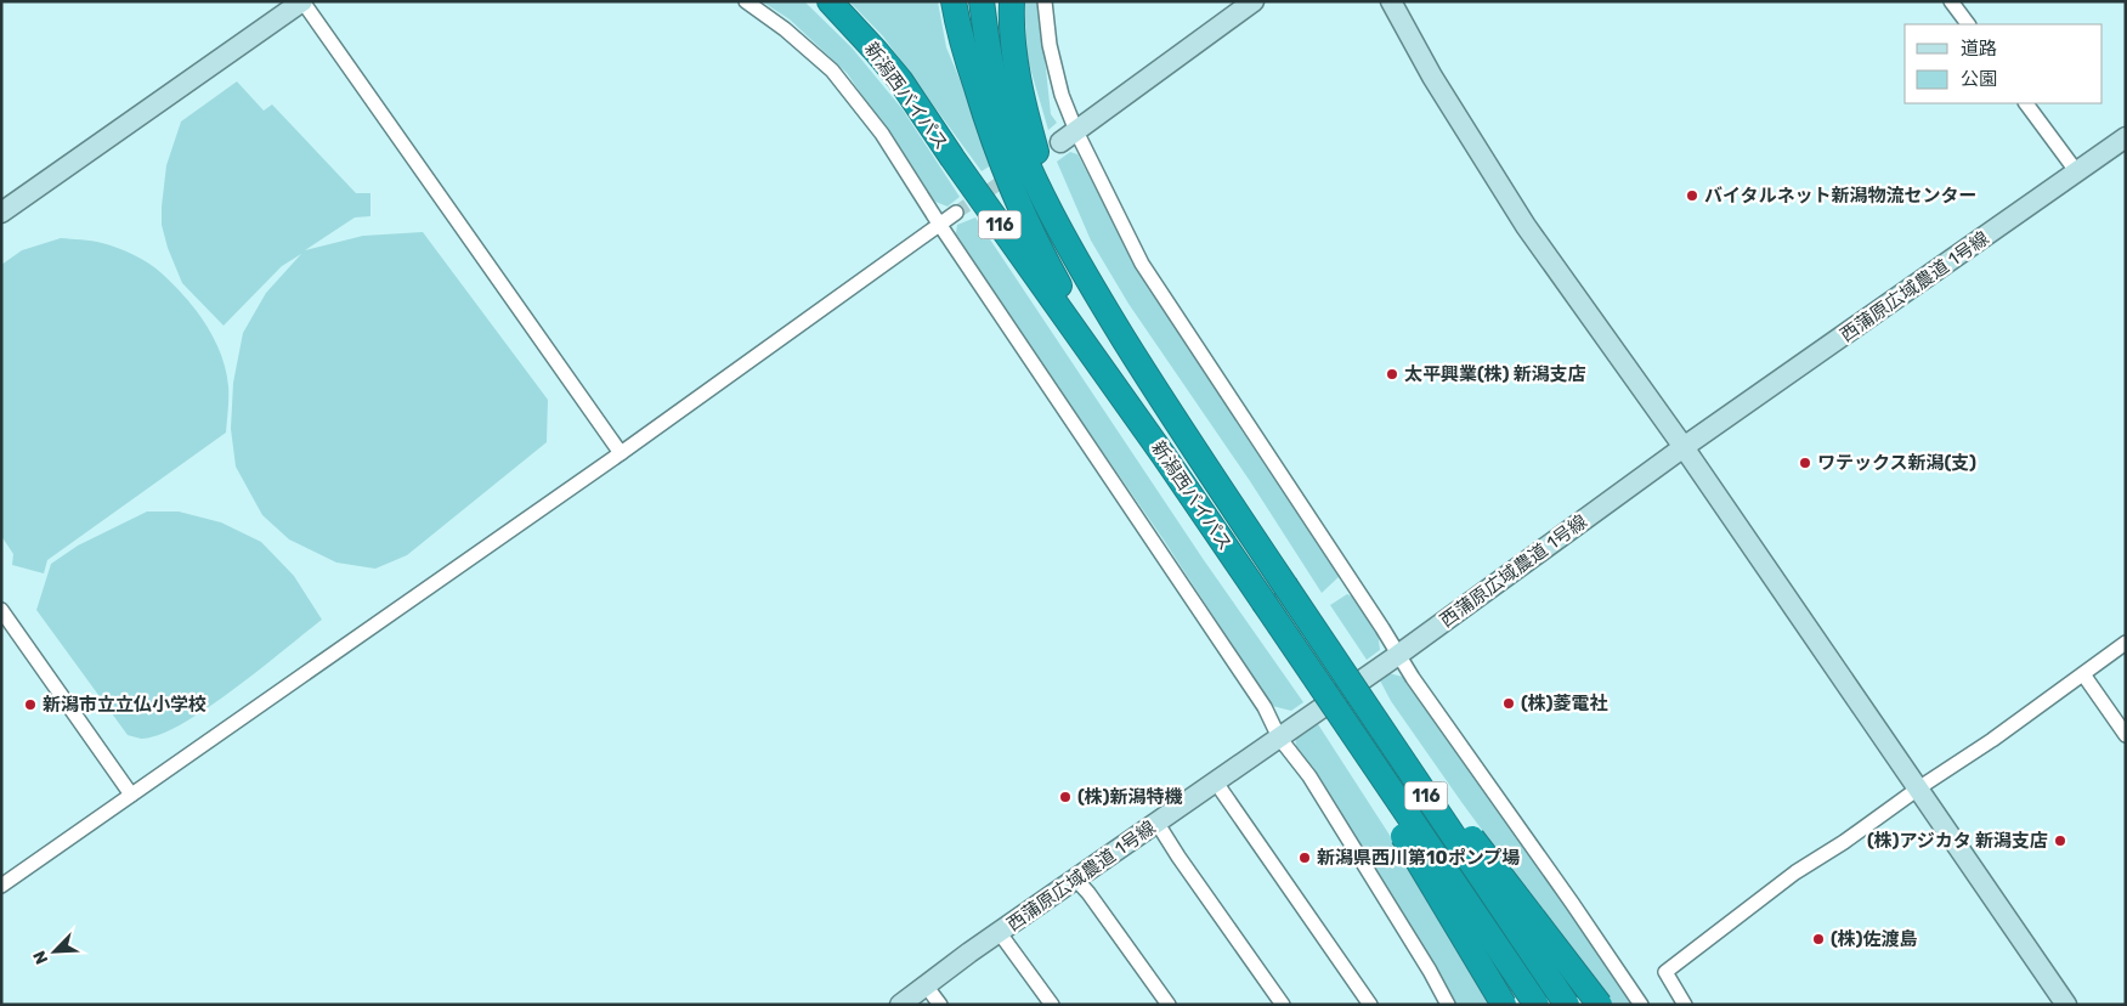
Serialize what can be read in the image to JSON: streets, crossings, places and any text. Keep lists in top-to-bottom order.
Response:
{
  "streets": {
    "highway": ["新潟西バイパス", "116"],
    "street": ["西蒲原広域農道 1号線"]
  },
  "places": [
    "バイタルネット新潟物流センター",
    "太平興業(株) 新潟支店",
    "ワテックス新潟(支)",
    "(株)菱電社",
    "新潟市立立仏小学校",
    "(株)新潟特機",
    "(株)アジカタ 新潟支店",
    "新潟県西川第10ポンプ場",
    "(株)佐渡島"
  ],
  "legend": ["道路", "公園"],
  "north": "bottom left"
}
